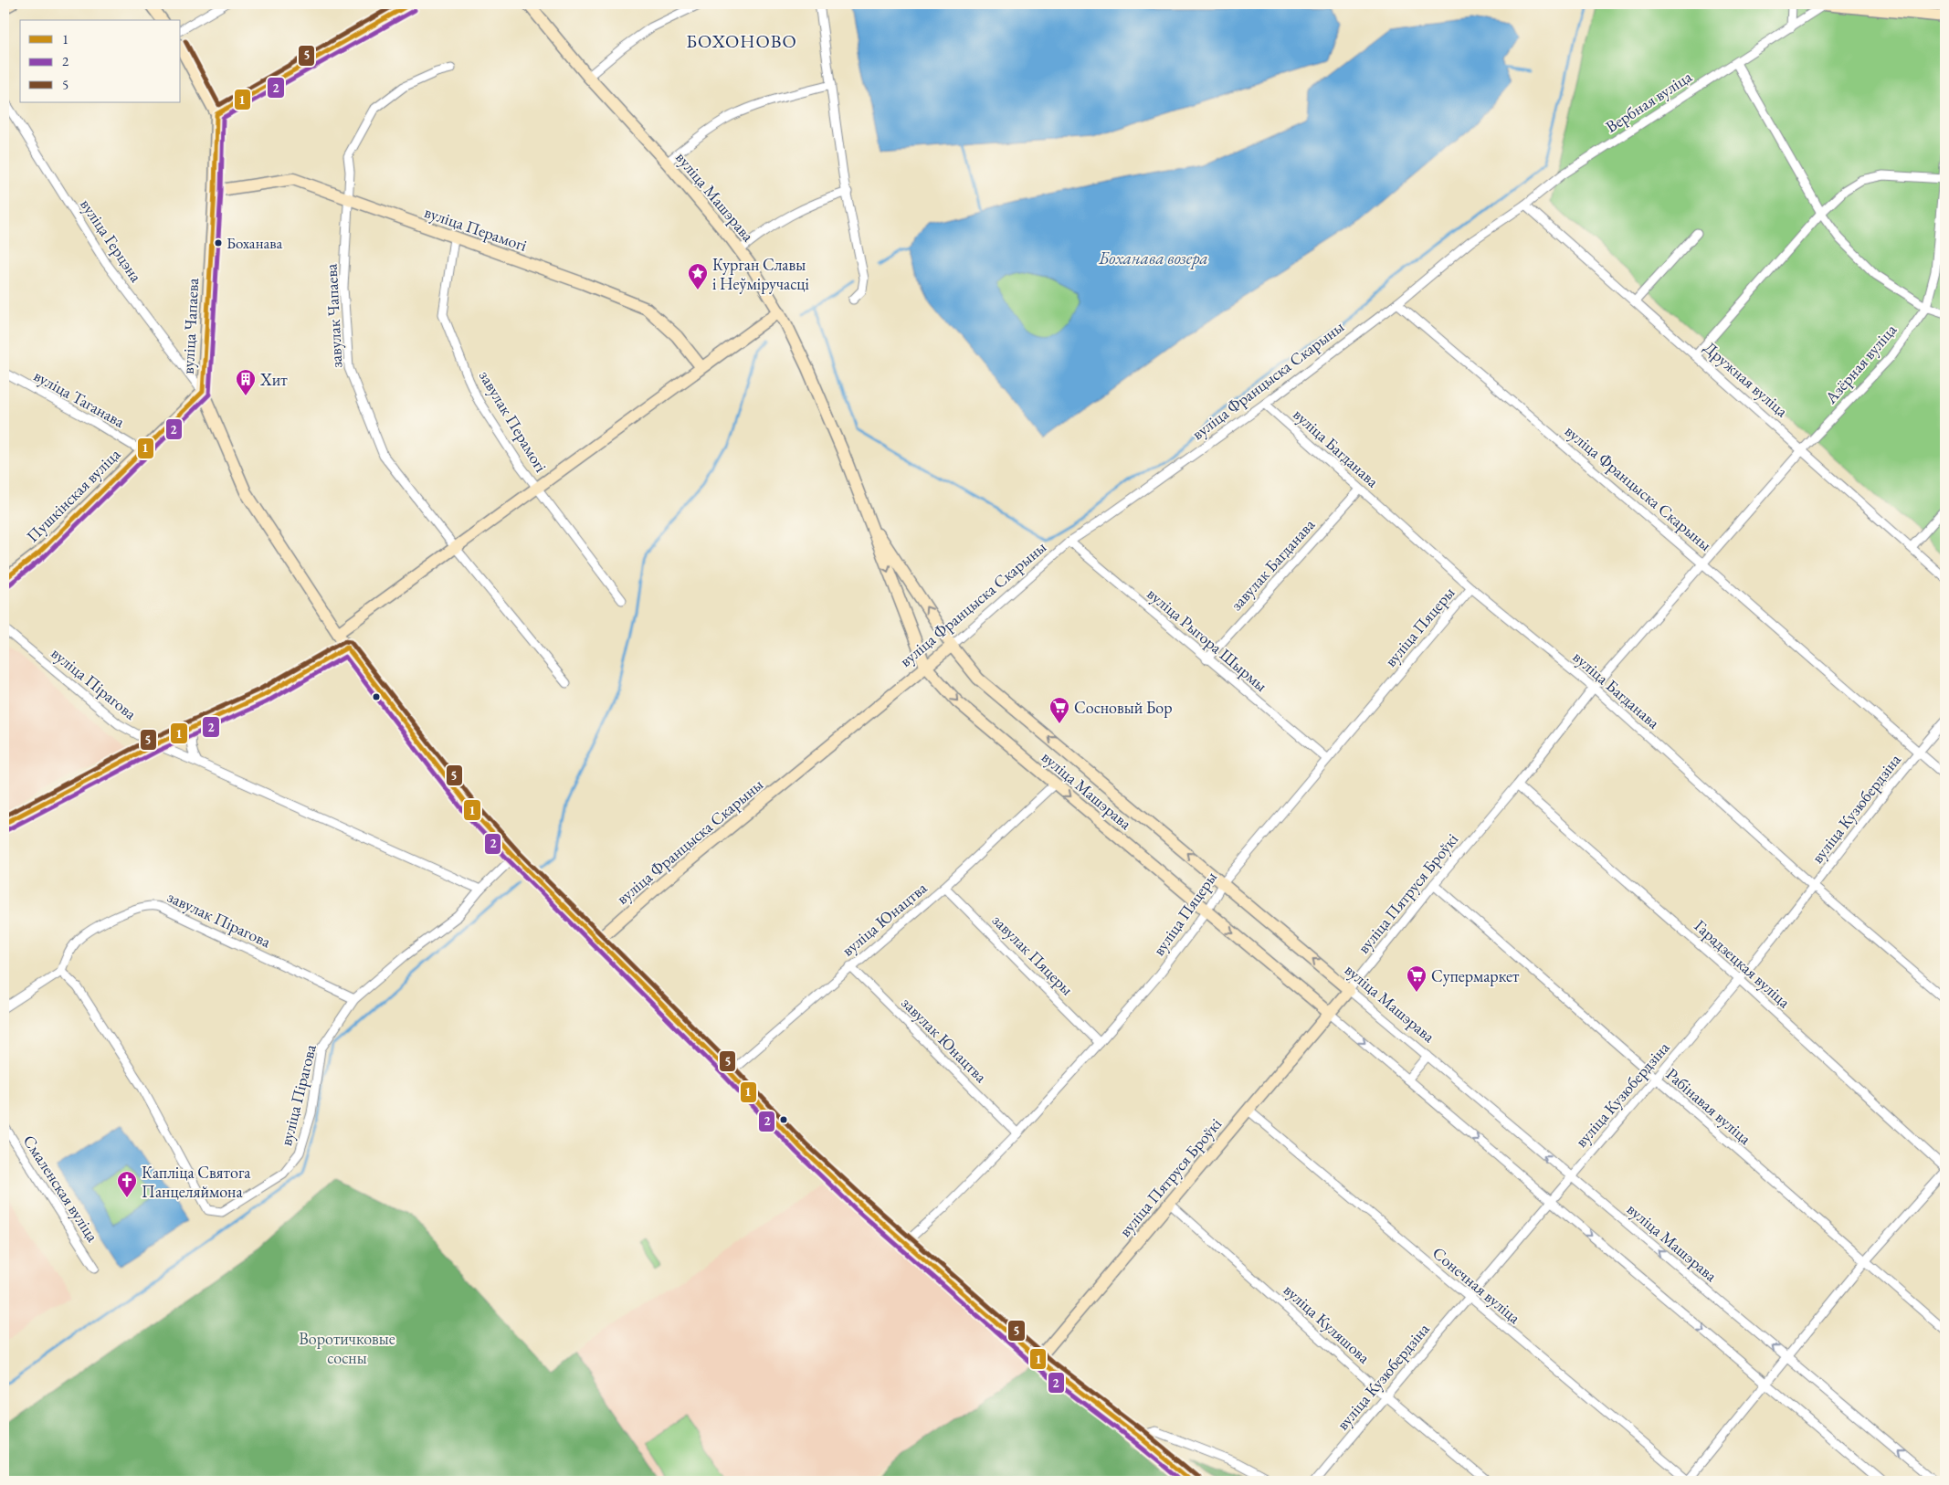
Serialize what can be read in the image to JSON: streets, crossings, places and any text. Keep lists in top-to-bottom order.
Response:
{
  "streets": {
    "street": [
      "Вербная вуліца",
      "вуліца Машэрава",
      "вуліца Перамогі",
      "вуліца Герцэна",
      "завулак Чапаева",
      "вуліца Чапаева",
      "Азёрная вуліца",
      "Дружная вуліца",
      "вуліца Францыска Скарыны",
      "вуліца Таганава",
      "завулак Перамогі",
      "вуліца Багданава",
      "Пушкінская вуліца",
      "завулак Багданава",
      "вуліца Пяцеры",
      "вуліца Рыгора Шырмы",
      "вуліца Пірагова",
      "вуліца Кузюбердзіна",
      "вуліца Пятруся Броўкі",
      "завулак Пірагова",
      "вуліца Юнацтва",
      "завулак Пяцеры",
      "Гарадзецкая вуліца",
      "завулак Юнацтва",
      "Рабінавая вуліца",
      "Смаленская вуліца",
      "Сонечная вуліца",
      "вуліца Куляшова"
    ]
  },
  "crossings": [
    ["Вербная вуліца", "Дружная вуліца"],
    ["вуліца Машэрава", "вуліца Францыска Скарыны"],
    ["вуліца Машэрава", "вуліца Пяцеры"],
    ["вуліца Машэрава", "вуліца Кузюбердзіна"],
    ["вуліца Машэрава", "вуліца Пятруся Броўкі"],
    ["вуліца Машэрава", "вуліца Юнацтва"],
    ["вуліца Перамогі", "завулак Чапаева"],
    ["вуліца Перамогі", "вуліца Чапаева"],
    ["вуліца Перамогі", "завулак Перамогі"],
    ["вуліца Герцэна", "вуліца Чапаева"],
    ["вуліца Герцэна", "Пушкінская вуліца"],
    ["вуліца Чапаева", "вуліца Францыска Скарыны"],
    ["вуліца Чапаева", "Пушкінская вуліца"],
    ["вуліца Чапаева", "вуліца Пяцеры"],
    ["вуліца Чапаева", "вуліца Пірагова"],
    ["вуліца Чапаева", "вуліца Пятруся Броўкі"],
    ["вуліца Чапаева", "вуліца Юнацтва"],
    ["Азёрная вуліца", "Дружная вуліца"],
    ["Азёрная вуліца", "вуліца Пятруся Броўкі"],
    ["Дружная вуліца", "вуліца Пятруся Броўкі"],
    ["вуліца Францыска Скарыны", "вуліца Багданава"],
    ["вуліца Францыска Скарыны", "вуліца Рыгора Шырмы"],
    ["вуліца Францыска Скарыны", "вуліца Кузюбердзіна"],
    ["вуліца Францыска Скарыны", "вуліца Пятруся Броўкі"],
    ["вуліца Таганава", "Пушкінская вуліца"],
    ["вуліца Багданава", "завулак Багданава"],
    ["вуліца Багданава", "вуліца Пяцеры"],
    ["вуліца Багданава", "вуліца Кузюбердзіна"],
    ["вуліца Багданава", "вуліца Пятруся Броўкі"],
    ["завулак Багданава", "вуліца Рыгора Шырмы"],
    ["вуліца Пяцеры", "вуліца Рыгора Шырмы"],
    ["вуліца Пяцеры", "завулак Пяцеры"],
    ["вуліца Пяцеры", "завулак Юнацтва"],
    ["вуліца Пірагова", "завулак Пірагова"],
    ["вуліца Кузюбердзіна", "Гарадзецкая вуліца"],
    ["вуліца Кузюбердзіна", "Рабінавая вуліца"],
    ["вуліца Кузюбердзіна", "Сонечная вуліца"],
    ["вуліца Кузюбердзіна", "вуліца Куляшова"],
    ["вуліца Пятруся Броўкі", "Гарадзецкая вуліца"],
    ["вуліца Пятруся Броўкі", "Рабінавая вуліца"],
    ["вуліца Пятруся Броўкі", "Сонечная вуліца"],
    ["вуліца Пятруся Броўкі", "вуліца Куляшова"],
    ["вуліца Юнацтва", "завулак Пяцеры"],
    ["вуліца Юнацтва", "завулак Юнацтва"]
  ],
  "districts": ["БОХОНОВО"],
  "water": ["Боханава возера"],
  "parks": ["Воротичковые сосны"],
  "places": {
    "other": ["Боханава"],
    "place": ["Курган Славы і Неўміручасці"],
    "building": ["Хит"],
    "supermarket": ["Сосновый Бор", "Супермаркет"],
    "church": ["Капліца Святога Панцеляймона"]
  },
  "lines": ["transit line 1", "transit line 5", "transit line 2"],
  "legend": ["1", "2", "5"]
}
